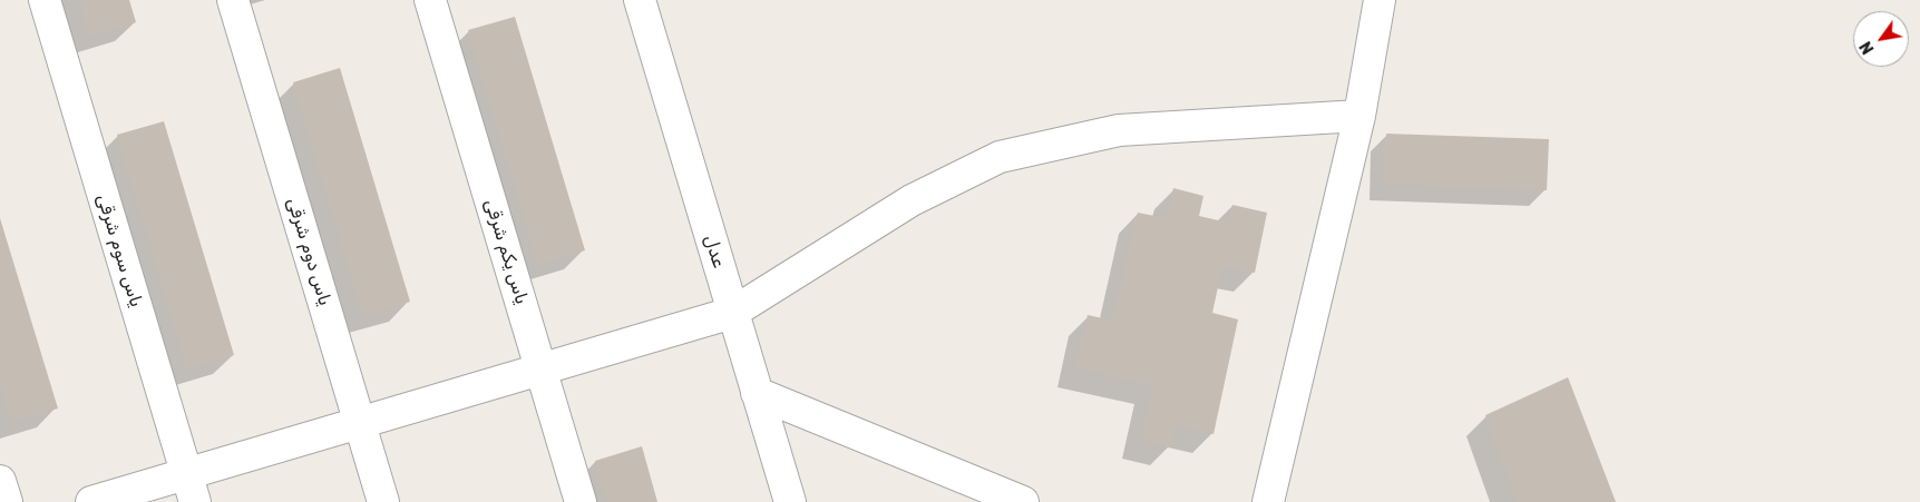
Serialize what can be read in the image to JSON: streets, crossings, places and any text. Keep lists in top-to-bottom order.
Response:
{
  "streets": {
    "street": [
      "یاس سوم شرقی",
      "یاس دوم شرقی",
      "یاس یکم شرقی",
      "عدل"
    ]
  },
  "north": "bottom left"
}
